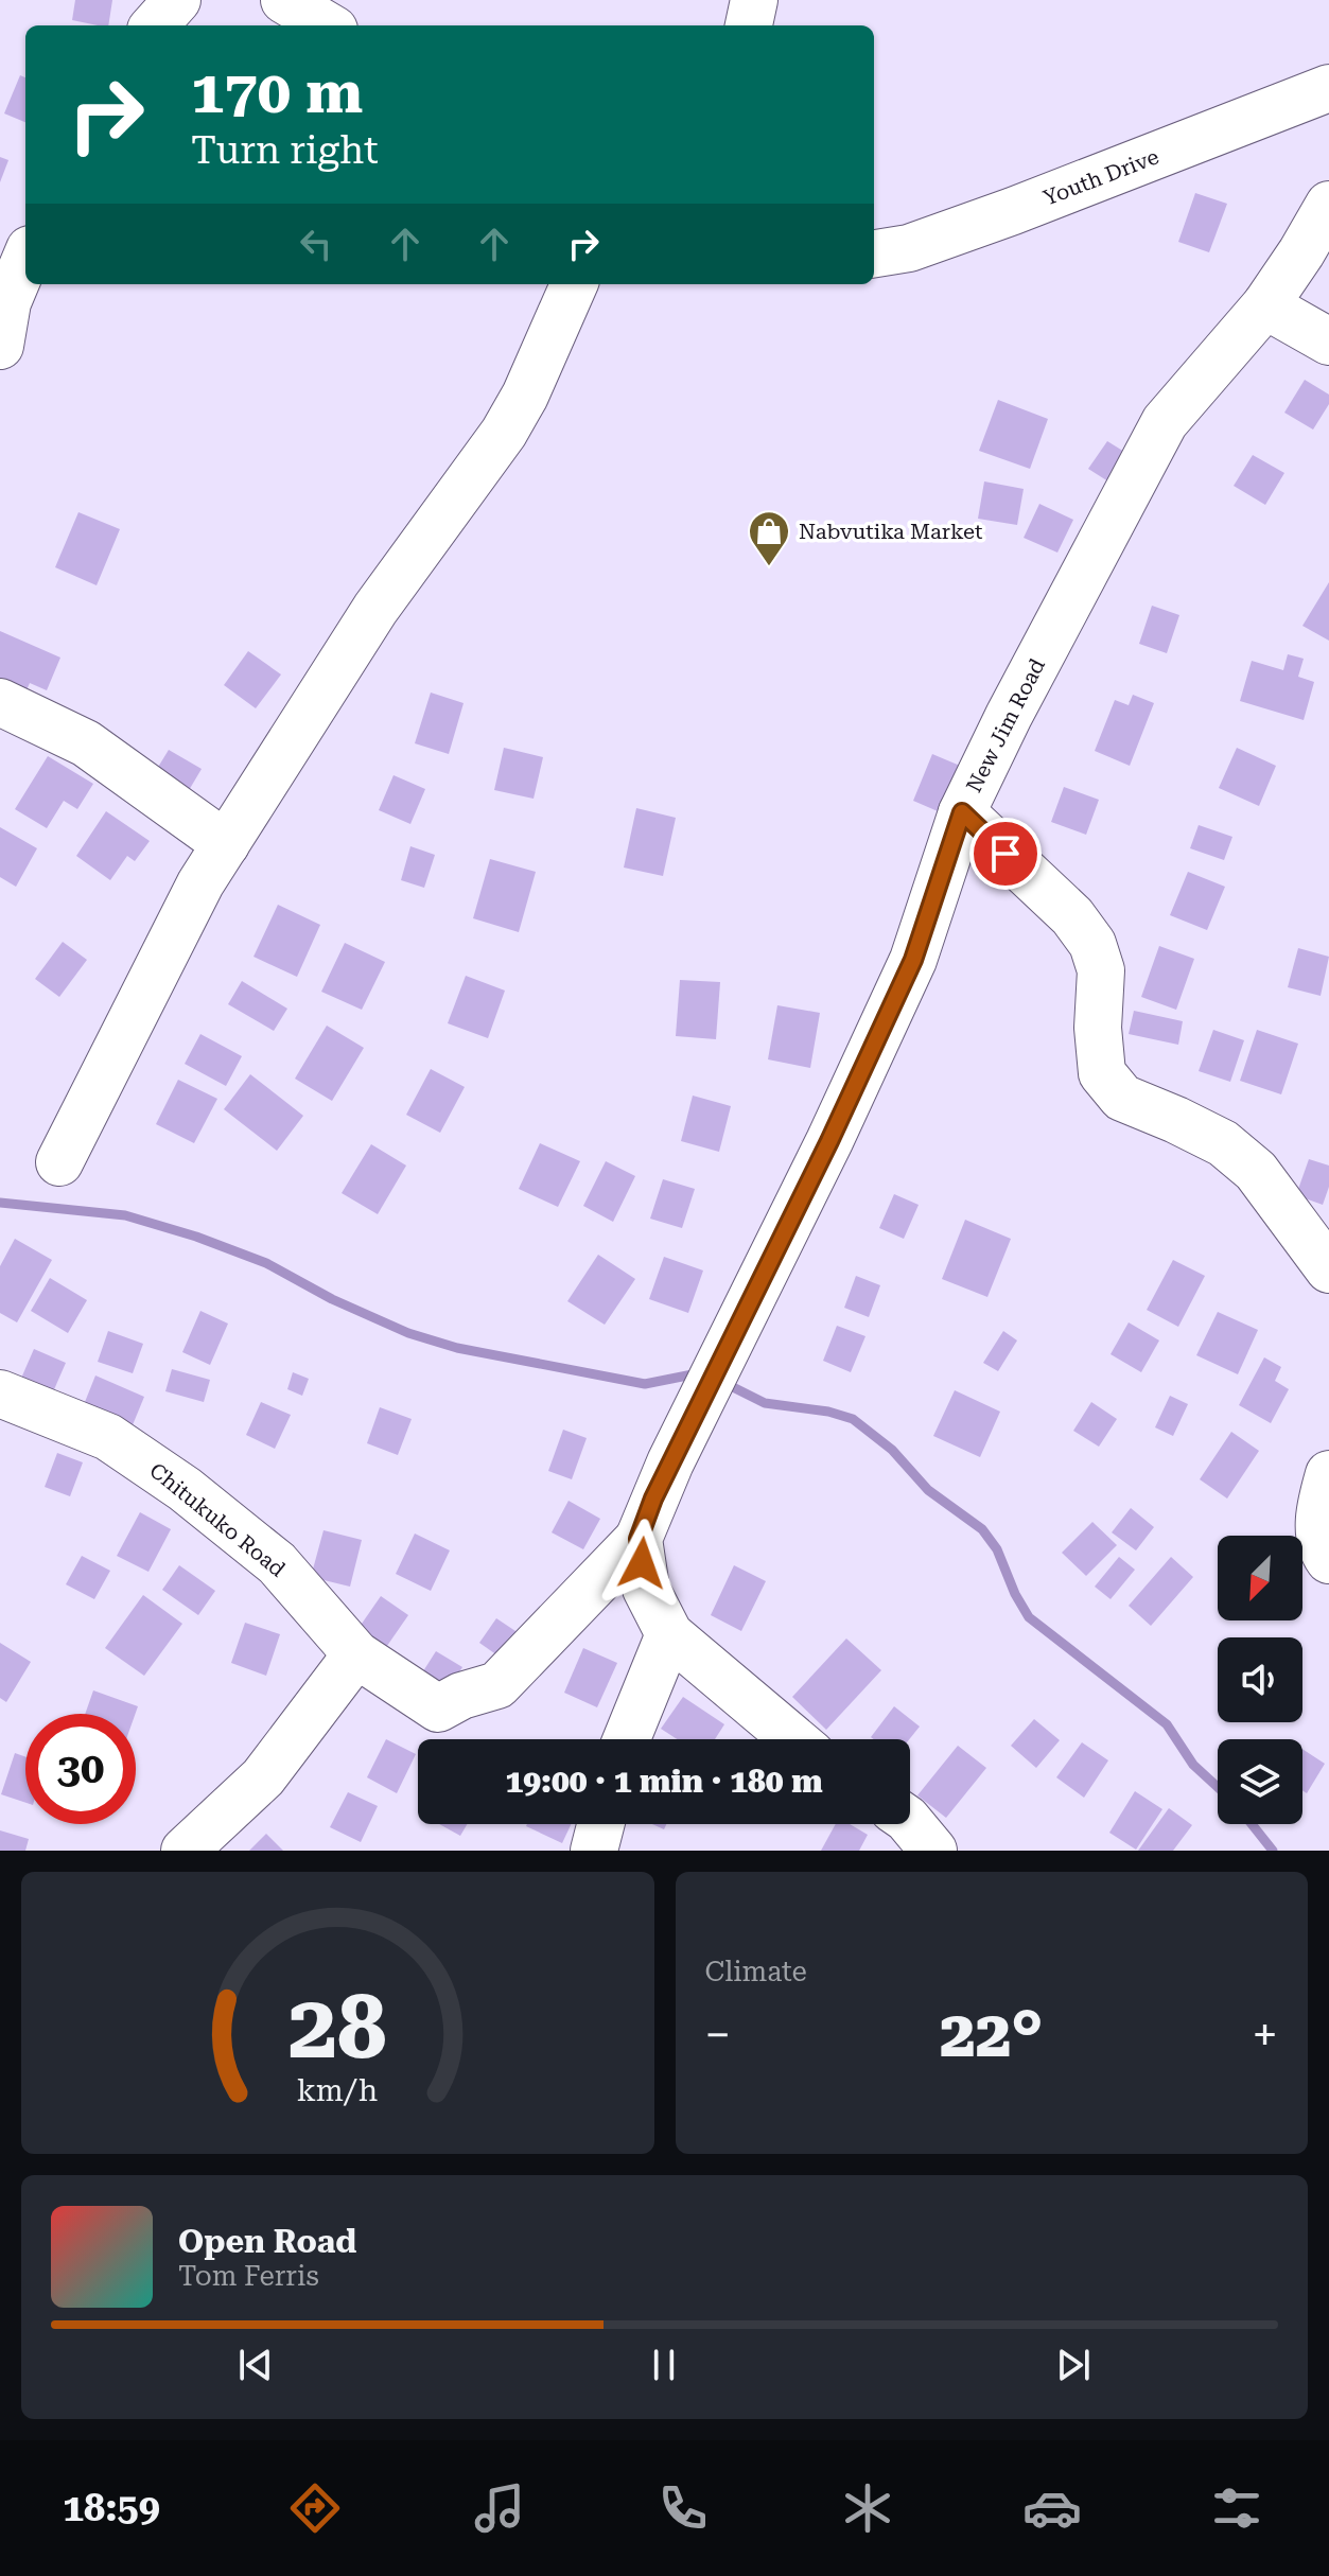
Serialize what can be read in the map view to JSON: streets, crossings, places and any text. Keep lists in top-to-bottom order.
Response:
{
  "streets": {
    "street": ["Youth Drive", "New Jim Road", "Chitukuko Road"]
  },
  "crossings": [
    ["New Jim Road", "Chitukuko Road"]
  ],
  "places": {
    "shop": ["Nabvutika Market"]
  },
  "north": "bottom left",
  "page": {
    "turn": ["170 m", "Turn right"],
    "limit": "30",
    "trip": "19:00 · 1 min · 180 m",
    "tile": "Climate",
    "heat": ["−", "22°", "+"],
    "song": ["Open Road", "Tom Ferris"],
    "tabs": "18:59",
    "gauge": ["28", "km/h"]
  }
}
